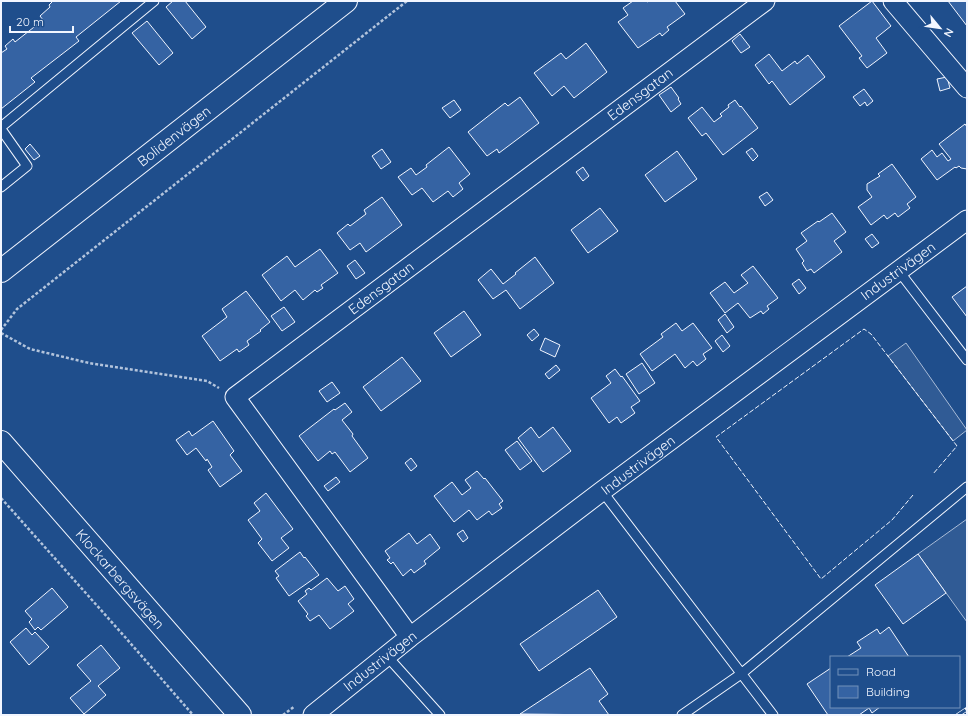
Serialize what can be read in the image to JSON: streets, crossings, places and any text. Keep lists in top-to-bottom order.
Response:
{
  "streets": {
    "main road": ["Bolidenvägen", "Klockarbergsvägen"],
    "street": ["Edensgatan", "Industrivägen"]
  },
  "legend": ["Road", "Building"],
  "scale_bar": "20 m",
  "north": "bottom right"
}
